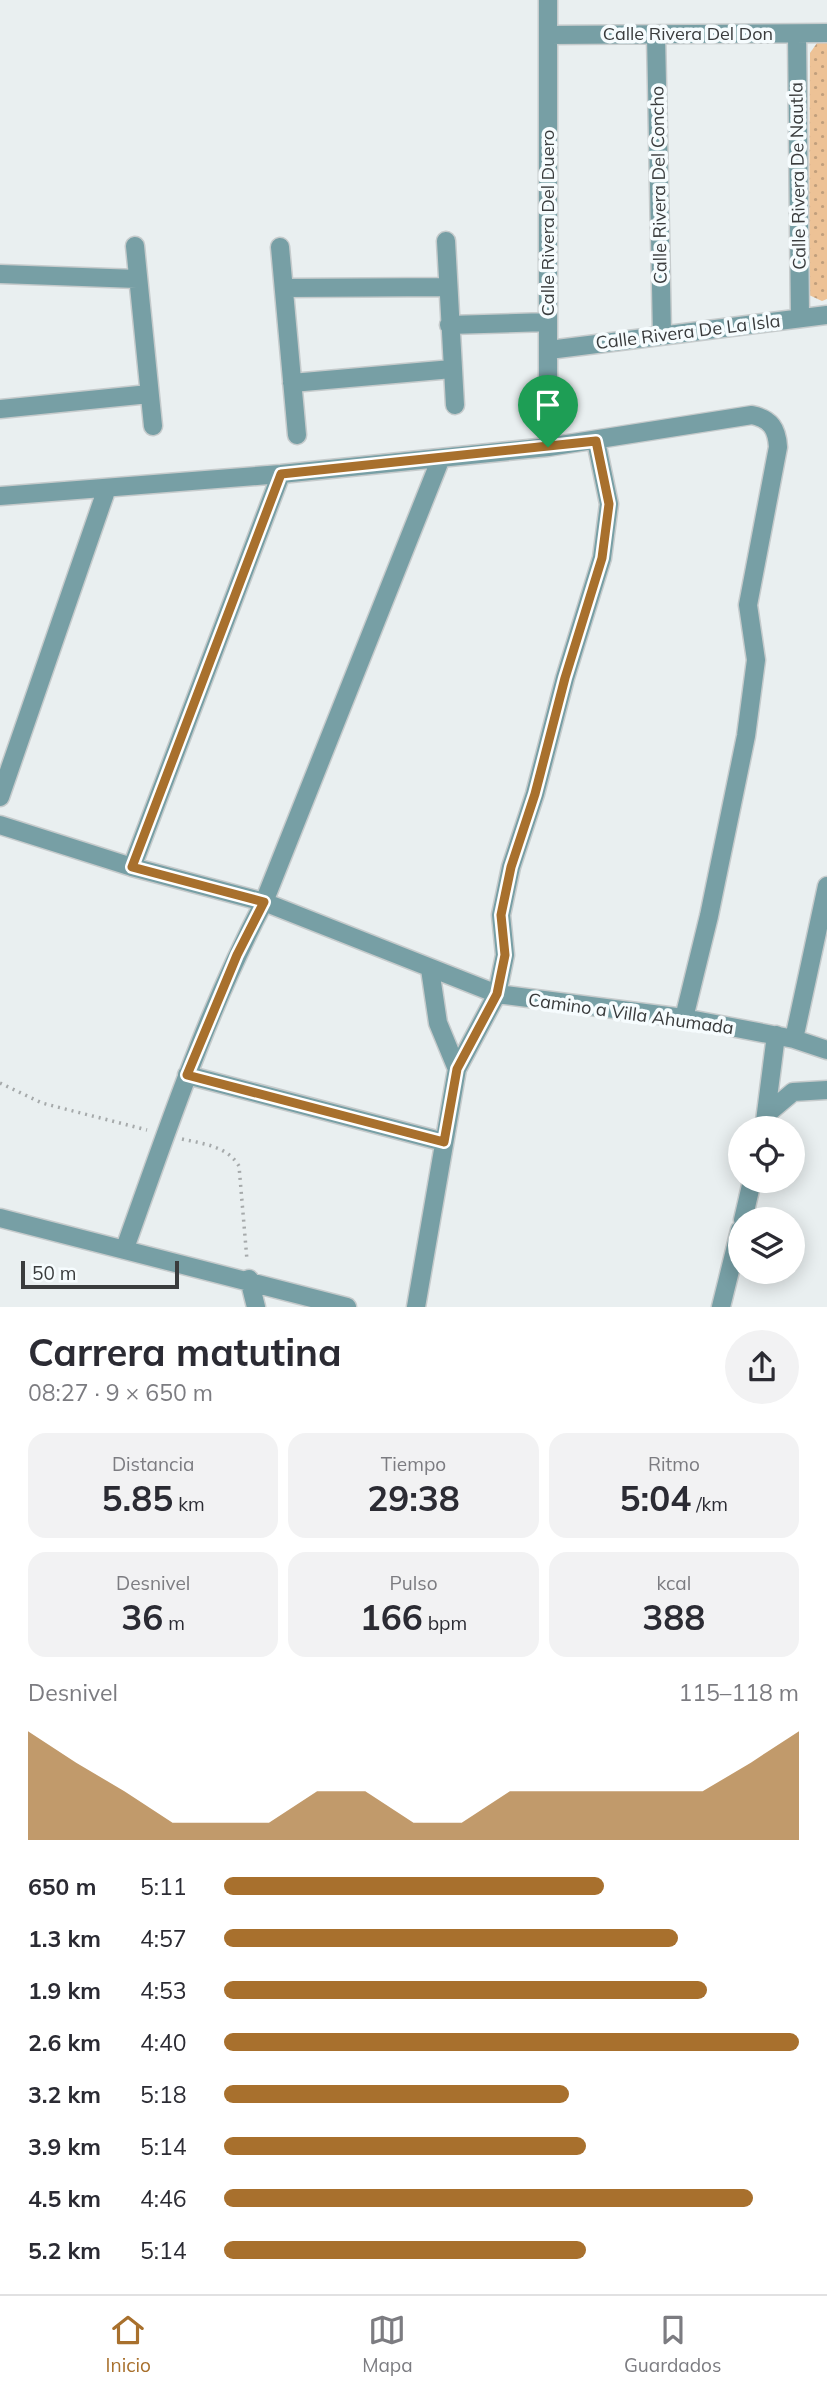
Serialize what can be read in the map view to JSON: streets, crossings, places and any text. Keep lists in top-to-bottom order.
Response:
{
  "streets": {
    "street": [
      "Calle Rivera Del Don",
      "Calle Rivera De Nautla",
      "Calle Rivera Del Concho",
      "Calle Rivera Del Duero",
      "Calle Rivera De La Isla",
      "Camino a Villa Ahumada"
    ]
  },
  "crossings": [
    ["Calle Rivera Del Don", "Calle Rivera De Nautla"],
    ["Calle Rivera Del Don", "Calle Rivera Del Concho"],
    ["Calle Rivera Del Don", "Calle Rivera Del Duero"],
    ["Calle Rivera De Nautla", "Calle Rivera De La Isla"],
    ["Calle Rivera Del Concho", "Calle Rivera De La Isla"],
    ["Calle Rivera Del Duero", "Calle Rivera De La Isla"]
  ],
  "scale_bar": "50 m",
  "page": {
    "scale": "50 m",
    "heading": ["Carrera matutina", "08:27 · 9 × 650 m"],
    "stats": [
      ["Distancia", "5.85 km"],
      ["Tiempo", "29:38"],
      ["Ritmo", "5:04 /km"],
      ["Desnivel", "36 m"],
      ["Pulso", "166 bpm"],
      ["kcal", "388"]
    ],
    "chart": ["Desnivel", "115–118 m"],
    "list": [
      {
        "name": "650 m",
        "note": "5:11"
      },
      {
        "name": "1.3 km",
        "note": "4:57"
      },
      {
        "name": "1.9 km",
        "note": "4:53"
      },
      {
        "name": "2.6 km",
        "note": "4:40"
      },
      {
        "name": "3.2 km",
        "note": "5:18"
      },
      {
        "name": "3.9 km",
        "note": "5:14"
      },
      {
        "name": "4.5 km",
        "note": "4:46"
      },
      {
        "name": "5.2 km",
        "note": "5:14"
      }
    ],
    "tabs": ["Inicio", "Mapa", "Guardados"]
  }
}
